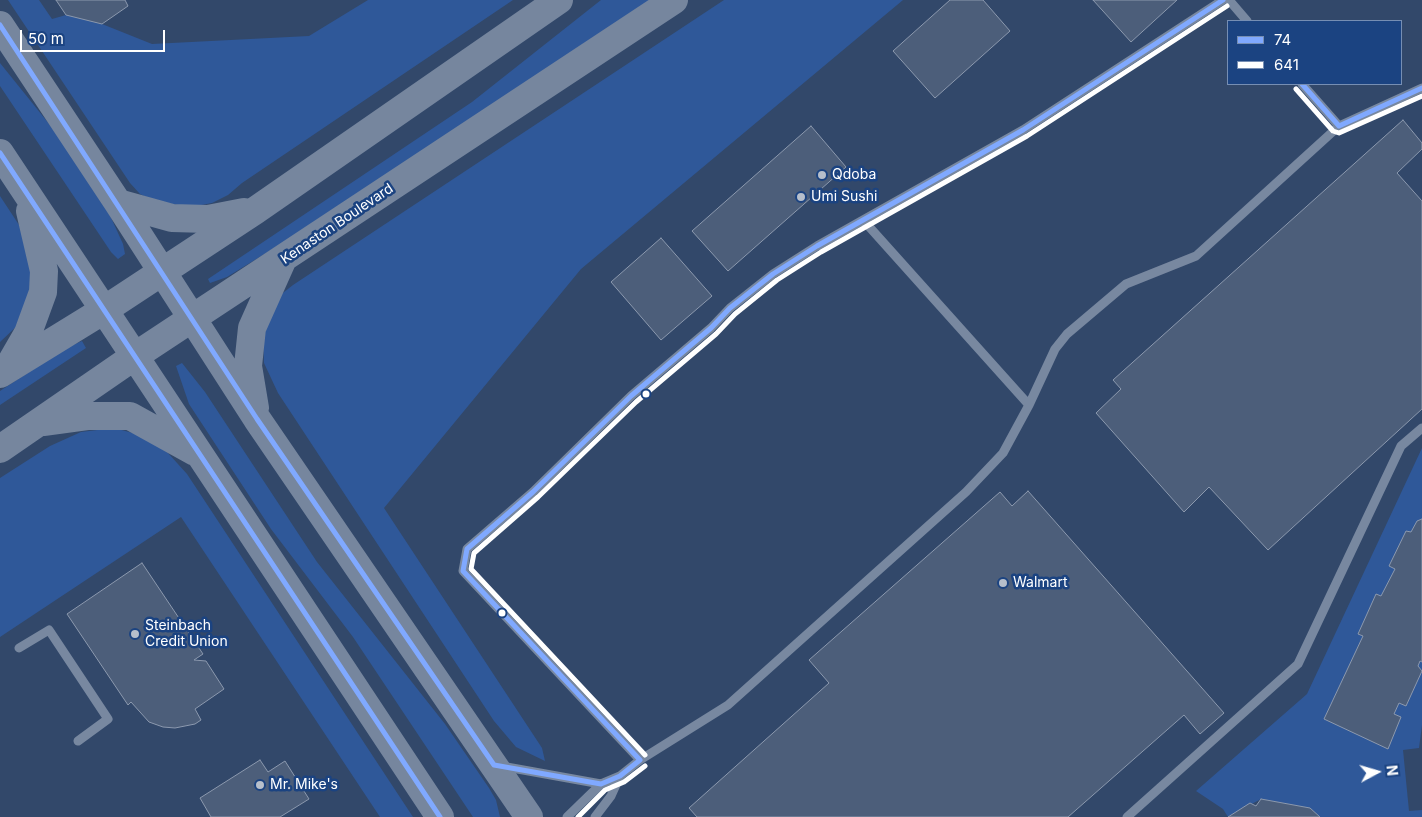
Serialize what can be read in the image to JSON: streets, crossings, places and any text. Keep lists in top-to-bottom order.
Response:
{
  "streets": {
    "main road": ["Kenaston Boulevard"]
  },
  "places": [
    "Qdoba",
    "Umi Sushi",
    "Walmart",
    "Steinbach Credit Union",
    "Mr. Mike's"
  ],
  "lines": ["transit line 74", "transit line 641"],
  "legend": ["74", "641"],
  "scale_bar": "50 m",
  "north": "right"
}
